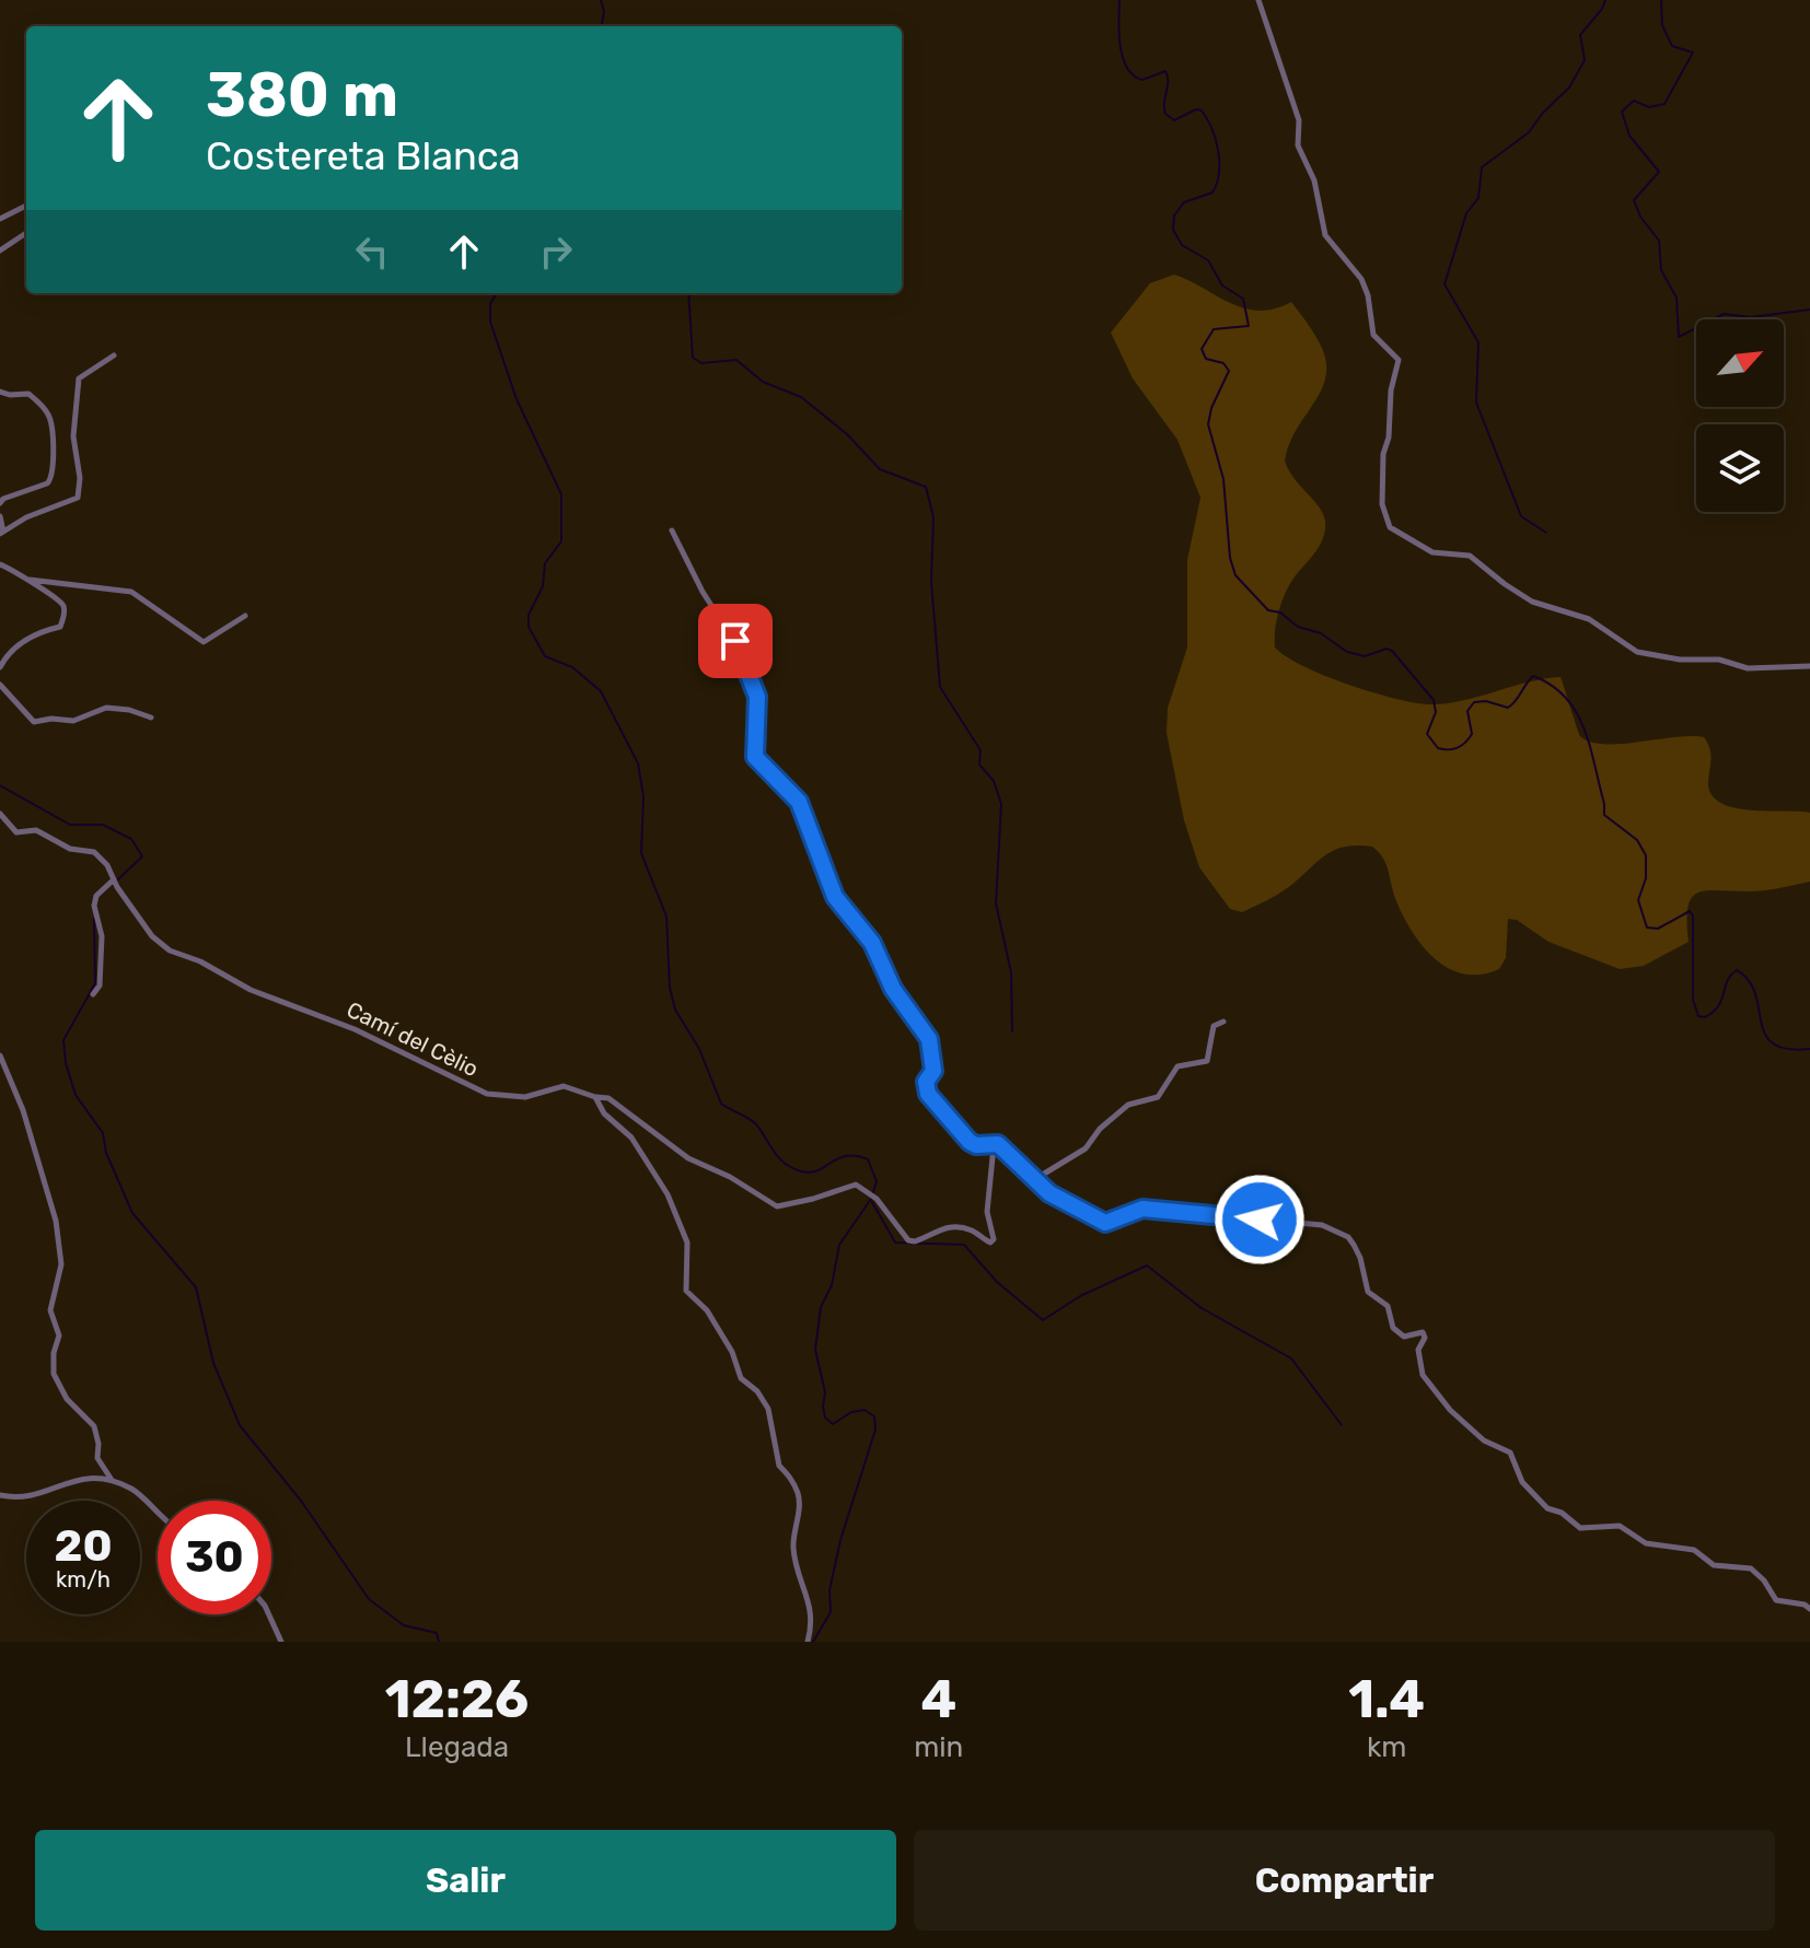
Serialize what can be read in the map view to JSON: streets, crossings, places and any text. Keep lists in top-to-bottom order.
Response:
{
  "streets": {
    "street": ["Camí del Cèlio"]
  },
  "north": "top right",
  "page": {
    "turn": ["380 m", "Costereta Blanca"],
    "speed": "20 km/h",
    "limit": "30",
    "eta": [
      "12:26",
      "Llegada",
      "4",
      "min",
      "1.4",
      "km"
    ],
    "buttons": ["Salir", "Compartir"]
  }
}
